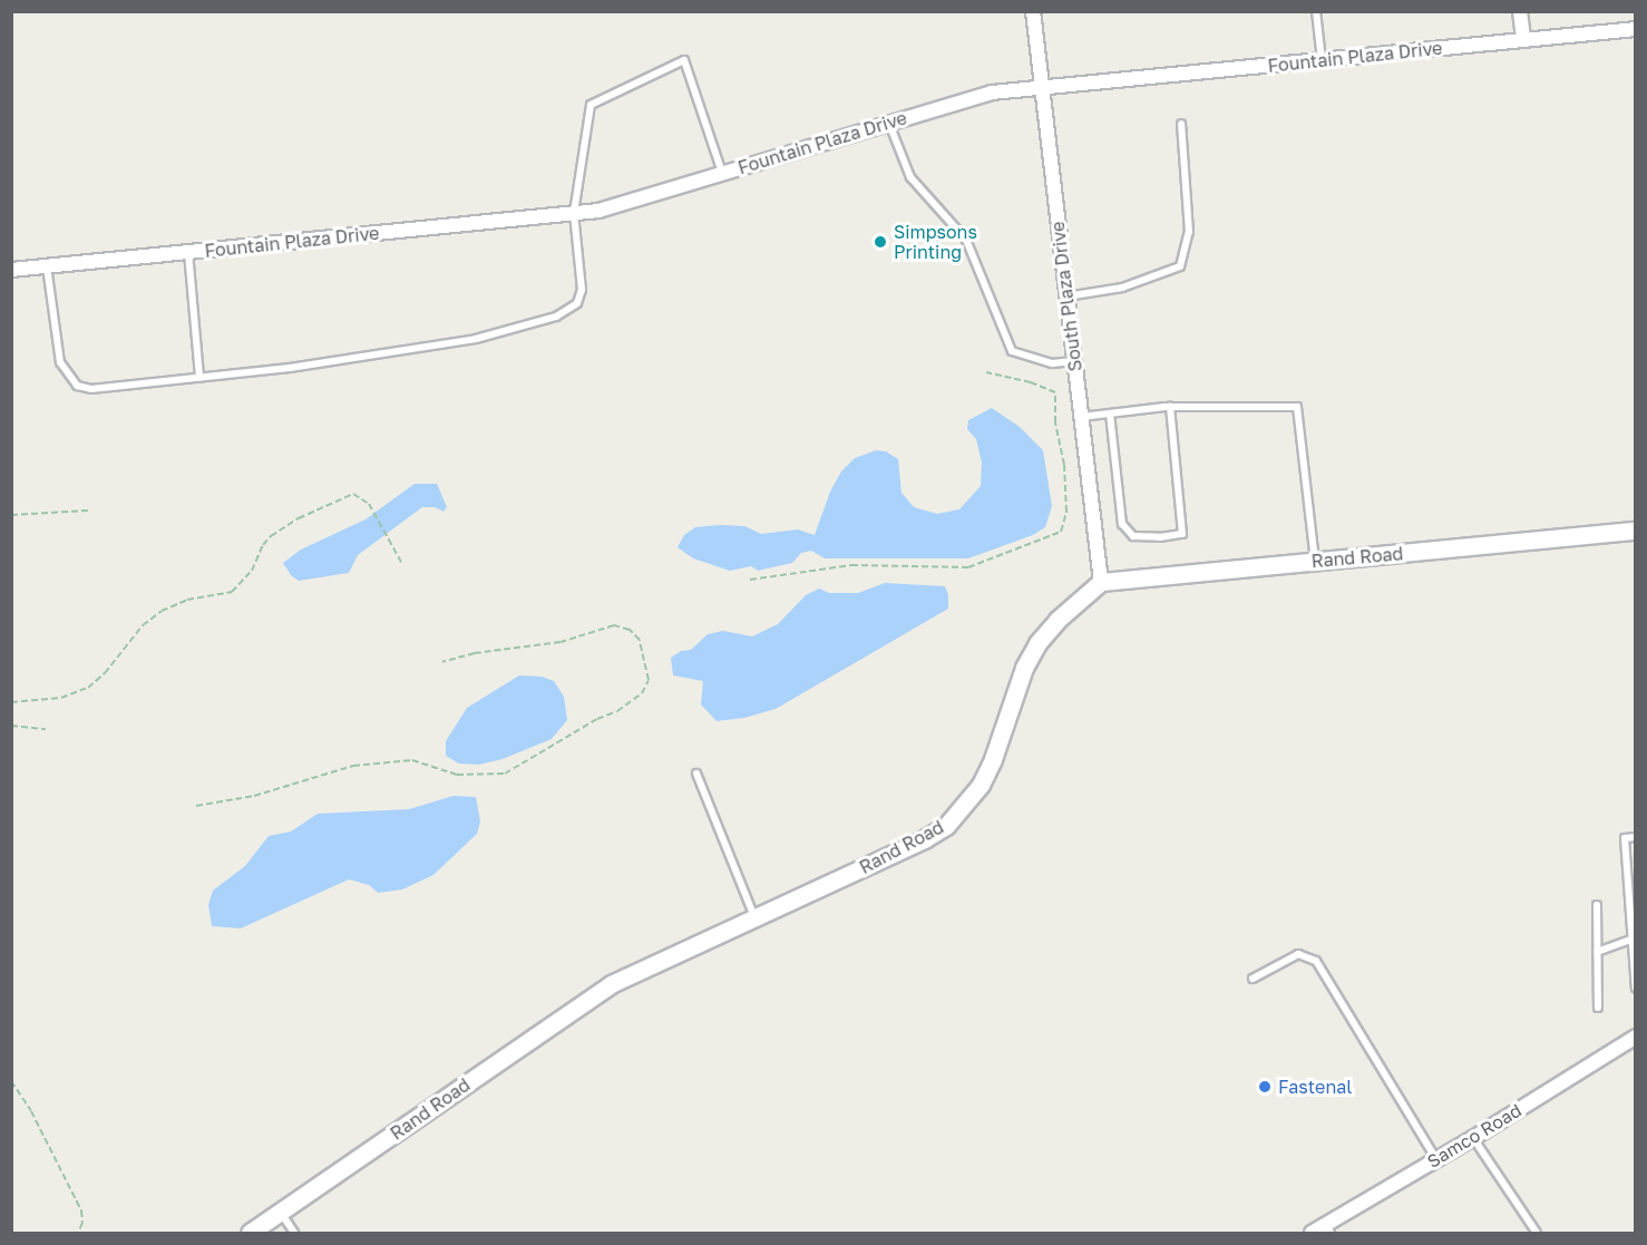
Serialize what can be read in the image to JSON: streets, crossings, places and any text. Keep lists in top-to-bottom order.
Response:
{
  "streets": {
    "street": [
      "Fountain Plaza Drive",
      "South Plaza Drive",
      "Rand Road",
      "Samco Road"
    ]
  },
  "crossings": [
    ["Fountain Plaza Drive", "South Plaza Drive"],
    ["South Plaza Drive", "Rand Road"]
  ],
  "places": ["Simpsons Printing", "Fastenal"]
}
